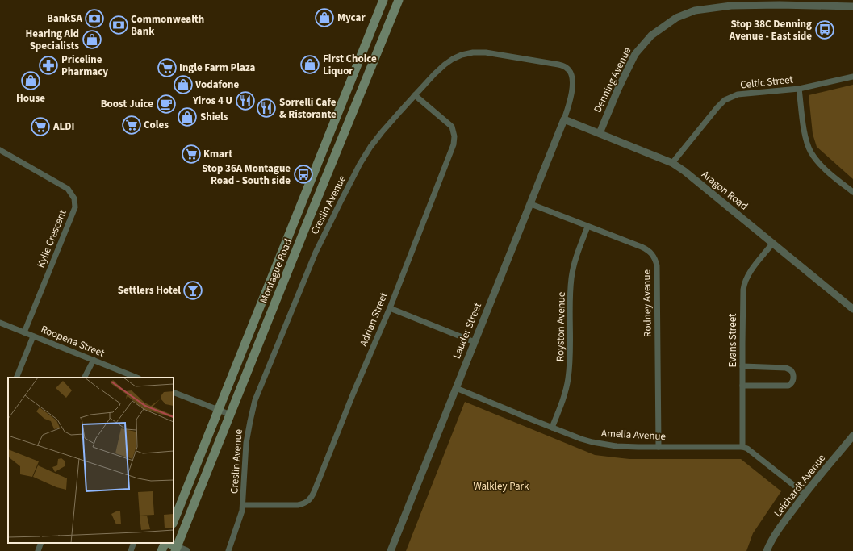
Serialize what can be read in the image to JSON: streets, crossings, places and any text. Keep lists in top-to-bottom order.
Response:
{
  "streets": {
    "main road": ["Montague Road"],
    "street": [
      "Denning Avenue",
      "Celtic Street",
      "Aragon Road",
      "Creslin Avenue",
      "Kylie Crescent",
      "Rodney Avenue",
      "Adrian Street",
      "Royston Avenue",
      "Lauder Street",
      "Evans Street",
      "Roopena Street",
      "Amelia Avenue",
      "Leichardt Avenue"
    ]
  },
  "crossings": [
    ["Denning Avenue", "Aragon Road"],
    ["Celtic Street", "Aragon Road"],
    ["Aragon Road", "Creslin Avenue"],
    ["Aragon Road", "Lauder Street"],
    ["Aragon Road", "Evans Street"],
    ["Creslin Avenue", "Adrian Street"],
    ["Creslin Avenue", "Lauder Street"],
    ["Kylie Crescent", "Roopena Street"],
    ["Rodney Avenue", "Royston Avenue"],
    ["Rodney Avenue", "Lauder Street"],
    ["Rodney Avenue", "Amelia Avenue"],
    ["Royston Avenue", "Amelia Avenue"],
    ["Lauder Street", "Amelia Avenue"],
    ["Evans Street", "Amelia Avenue"],
    ["Amelia Avenue", "Leichardt Avenue"]
  ],
  "parks": ["Walkley Park"],
  "places": {
    "shop": [
      "Mycar",
      "Hearing Aid Specialists",
      "First Choice Liquor",
      "House",
      "Vodafone",
      "Shiels"
    ],
    "bank": ["BankSA", "Commonwealth Bank"],
    "bus stop": ["Stop 38C Denning Avenue - East side", "Stop 36A Montague Road - South side"],
    "pharmacy": ["Priceline Pharmacy"],
    "supermarket": [
      "Ingle Farm Plaza",
      "Coles",
      "ALDI",
      "Kmart"
    ],
    "restaurant": ["Yiros 4 U", "Sorrelli Cafe & Ristorante"],
    "cafe": ["Boost Juice"],
    "bar": ["Settlers Hotel"]
  }
}
